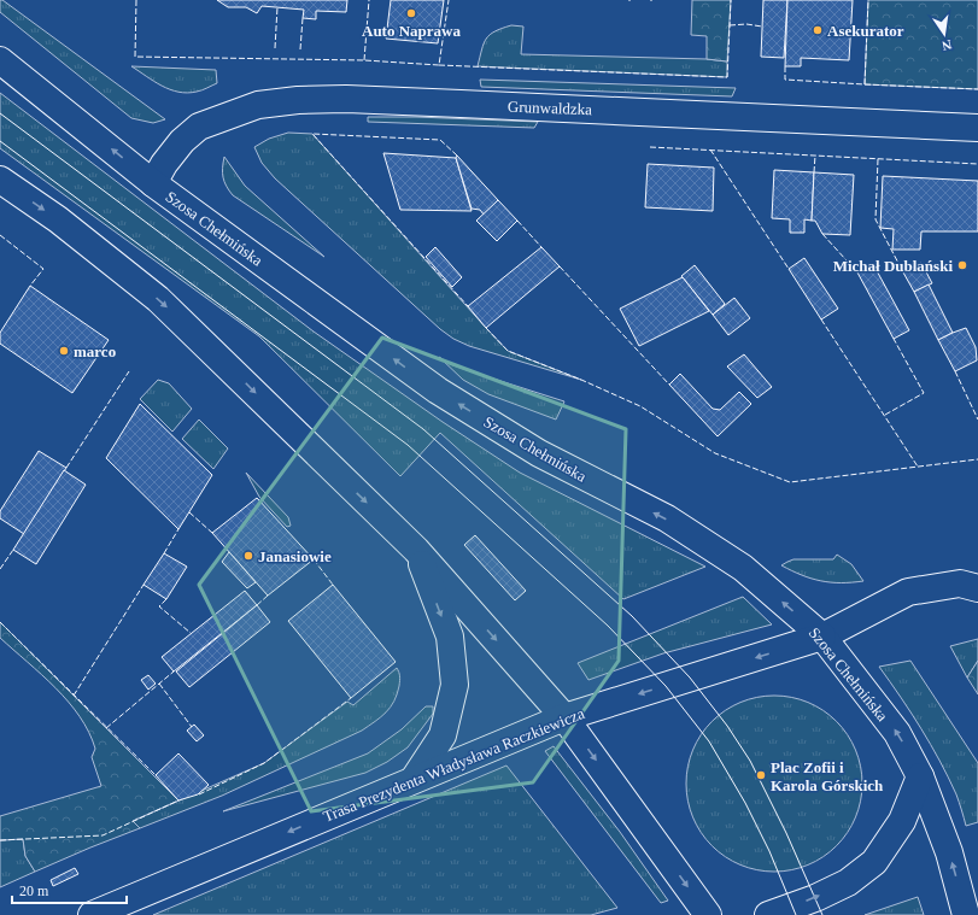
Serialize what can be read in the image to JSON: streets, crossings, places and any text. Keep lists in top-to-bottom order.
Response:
{
  "streets": {
    "main road": ["Grunwaldzka", "Szosa Chełmińska", "Trasa Prezydenta Władysława Raczkiewicza"]
  },
  "crossings": [
    ["Grunwaldzka", "Szosa Chełmińska"],
    ["Szosa Chełmińska", "Trasa Prezydenta Władysława Raczkiewicza"]
  ],
  "one_way": ["Trasa Prezydenta Władysława Raczkiewicza"],
  "places": [
    "Auto Naprawa",
    "Asekurator",
    "Michał Dublański",
    "marco",
    "Janasiowie",
    "Plac Zofii i Karola Górskich"
  ],
  "scale_bar": "20 m",
  "north": "bottom"
}
